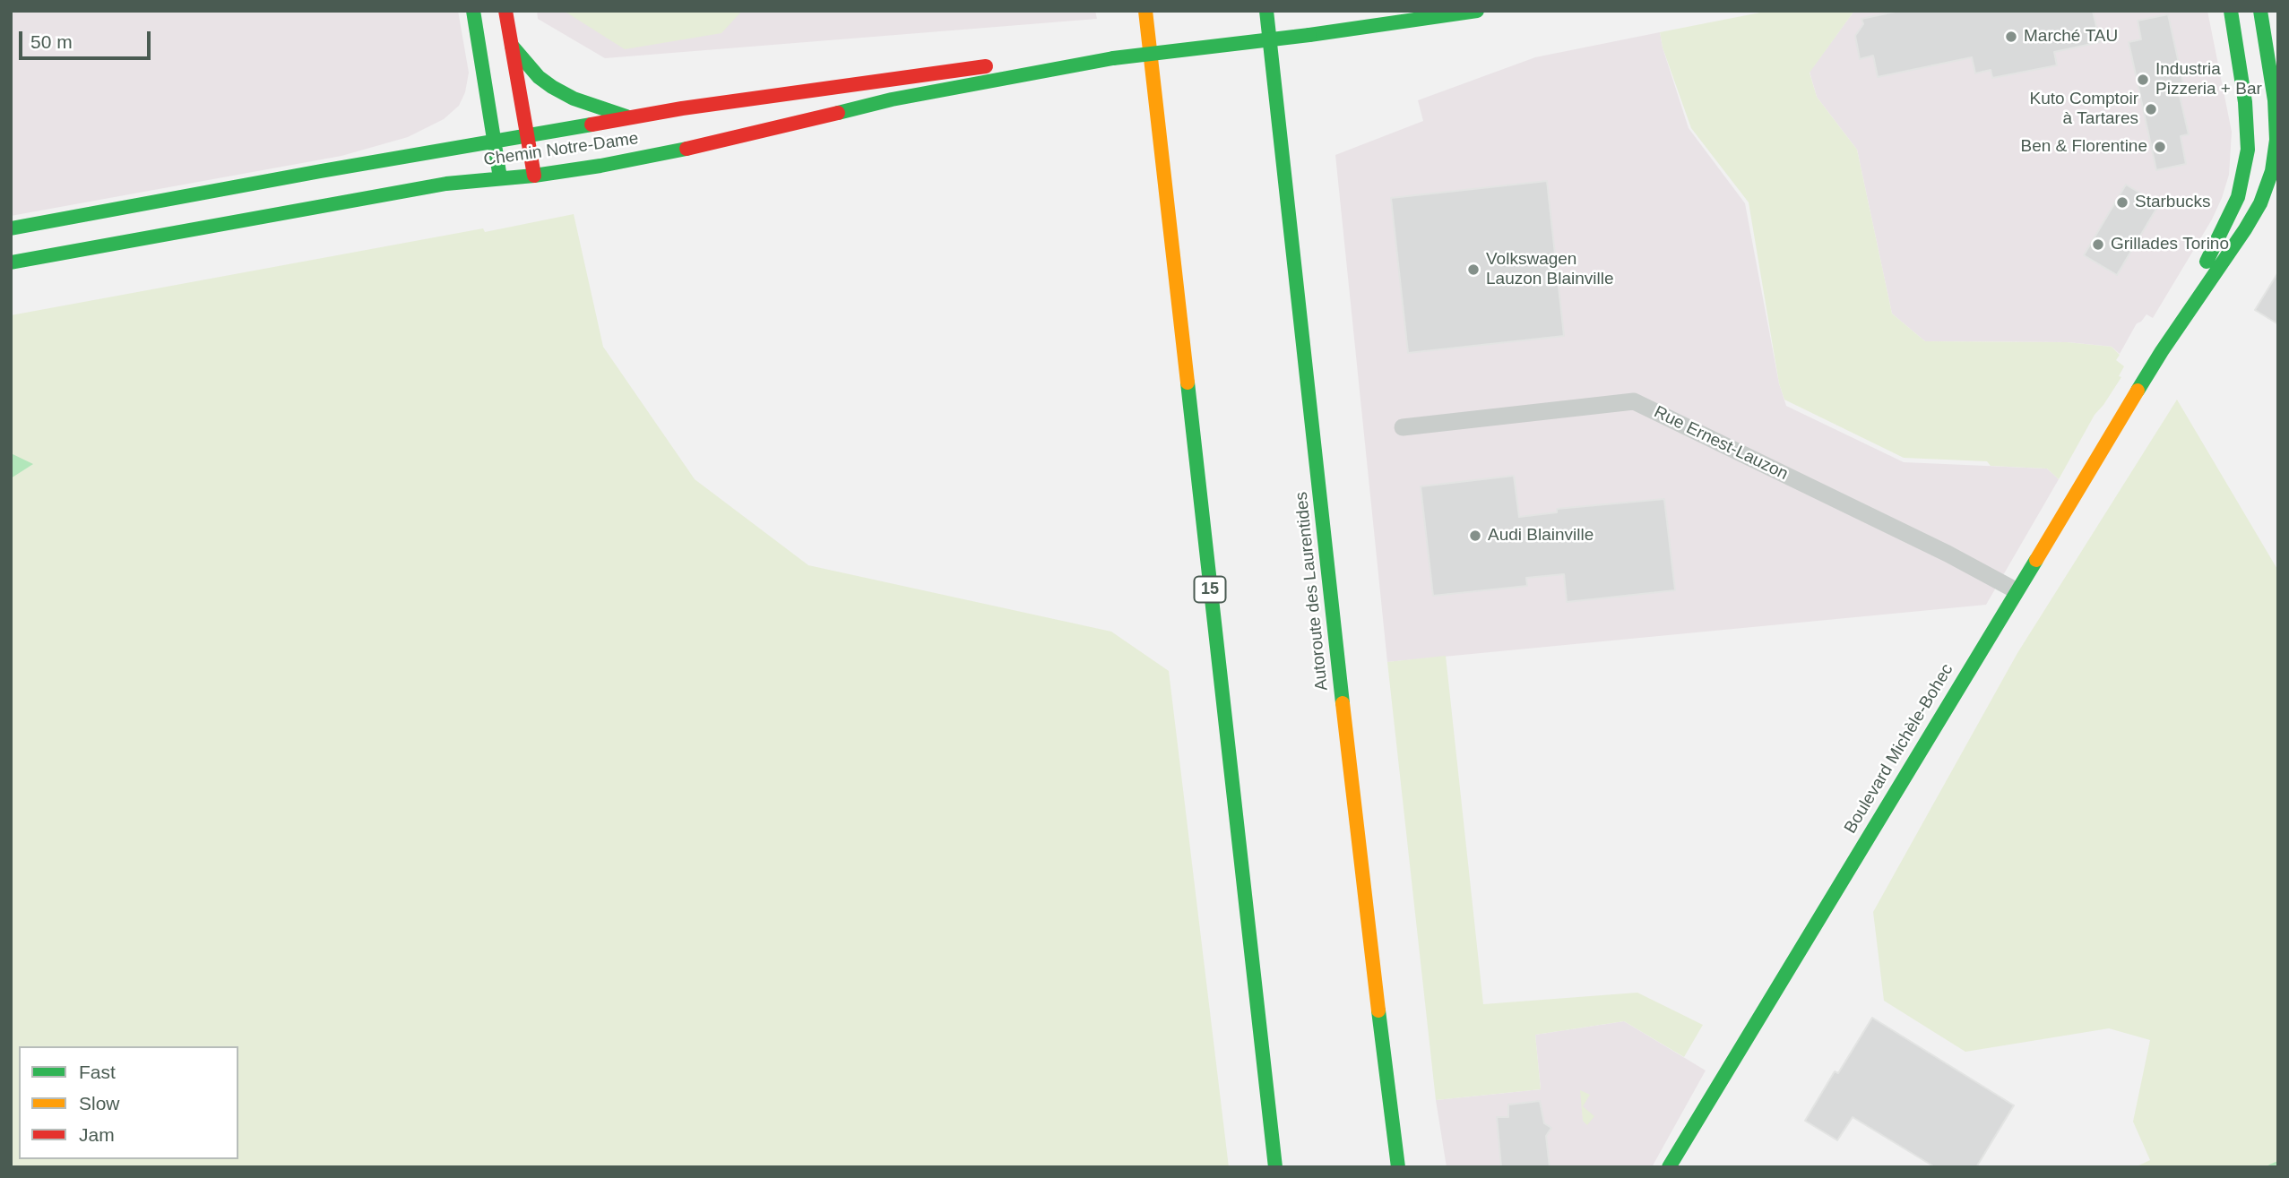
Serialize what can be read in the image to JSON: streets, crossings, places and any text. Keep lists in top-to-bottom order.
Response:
{
  "streets": {
    "main road": [
      "Chemin Notre-Dame",
      "15",
      "Autoroute des Laurentides",
      "Boulevard Michèle-Bohec"
    ],
    "street": ["Rue Ernest-Lauzon"]
  },
  "crossings": [
    ["Rue Ernest-Lauzon", "Boulevard Michèle-Bohec"]
  ],
  "places": [
    "Marché TAU",
    "Industria Pizzeria + Bar",
    "Kuto Comptoir à Tartares",
    "Ben & Florentine",
    "Starbucks",
    "Grillades Torino",
    "Volkswagen Lauzon Blainville",
    "Audi Blainville"
  ],
  "legend": ["Fast", "Slow", "Jam"],
  "scale_bar": "50 m"
}
